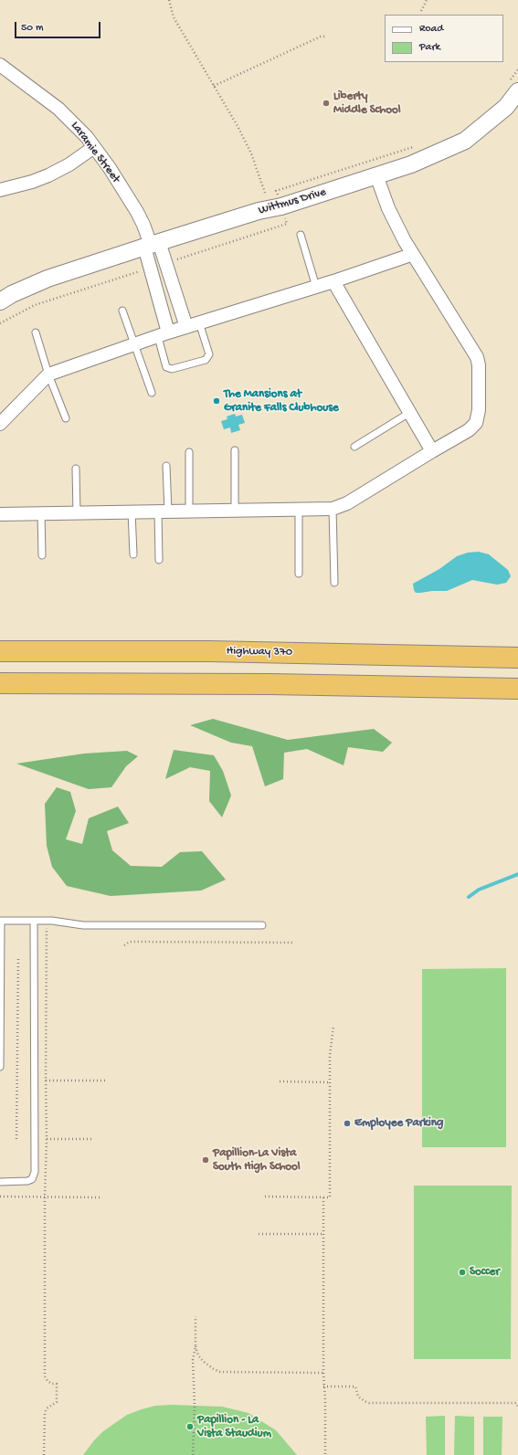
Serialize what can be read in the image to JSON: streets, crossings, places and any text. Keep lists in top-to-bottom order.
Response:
{
  "streets": {
    "highway": ["Highway 370"],
    "street": ["Laramie Street", "Wittmus Drive"]
  },
  "crossings": [
    ["Laramie Street", "Wittmus Drive"]
  ],
  "places": [
    "Liberty Middle School",
    "The Mansions at Granite Falls Clubhouse",
    "Employee Parking",
    "Papillion-La Vista South High School",
    "Soccer",
    "Papillion - La Vista Staudium"
  ],
  "legend": ["Road", "Park"],
  "scale_bar": "50 m"
}
